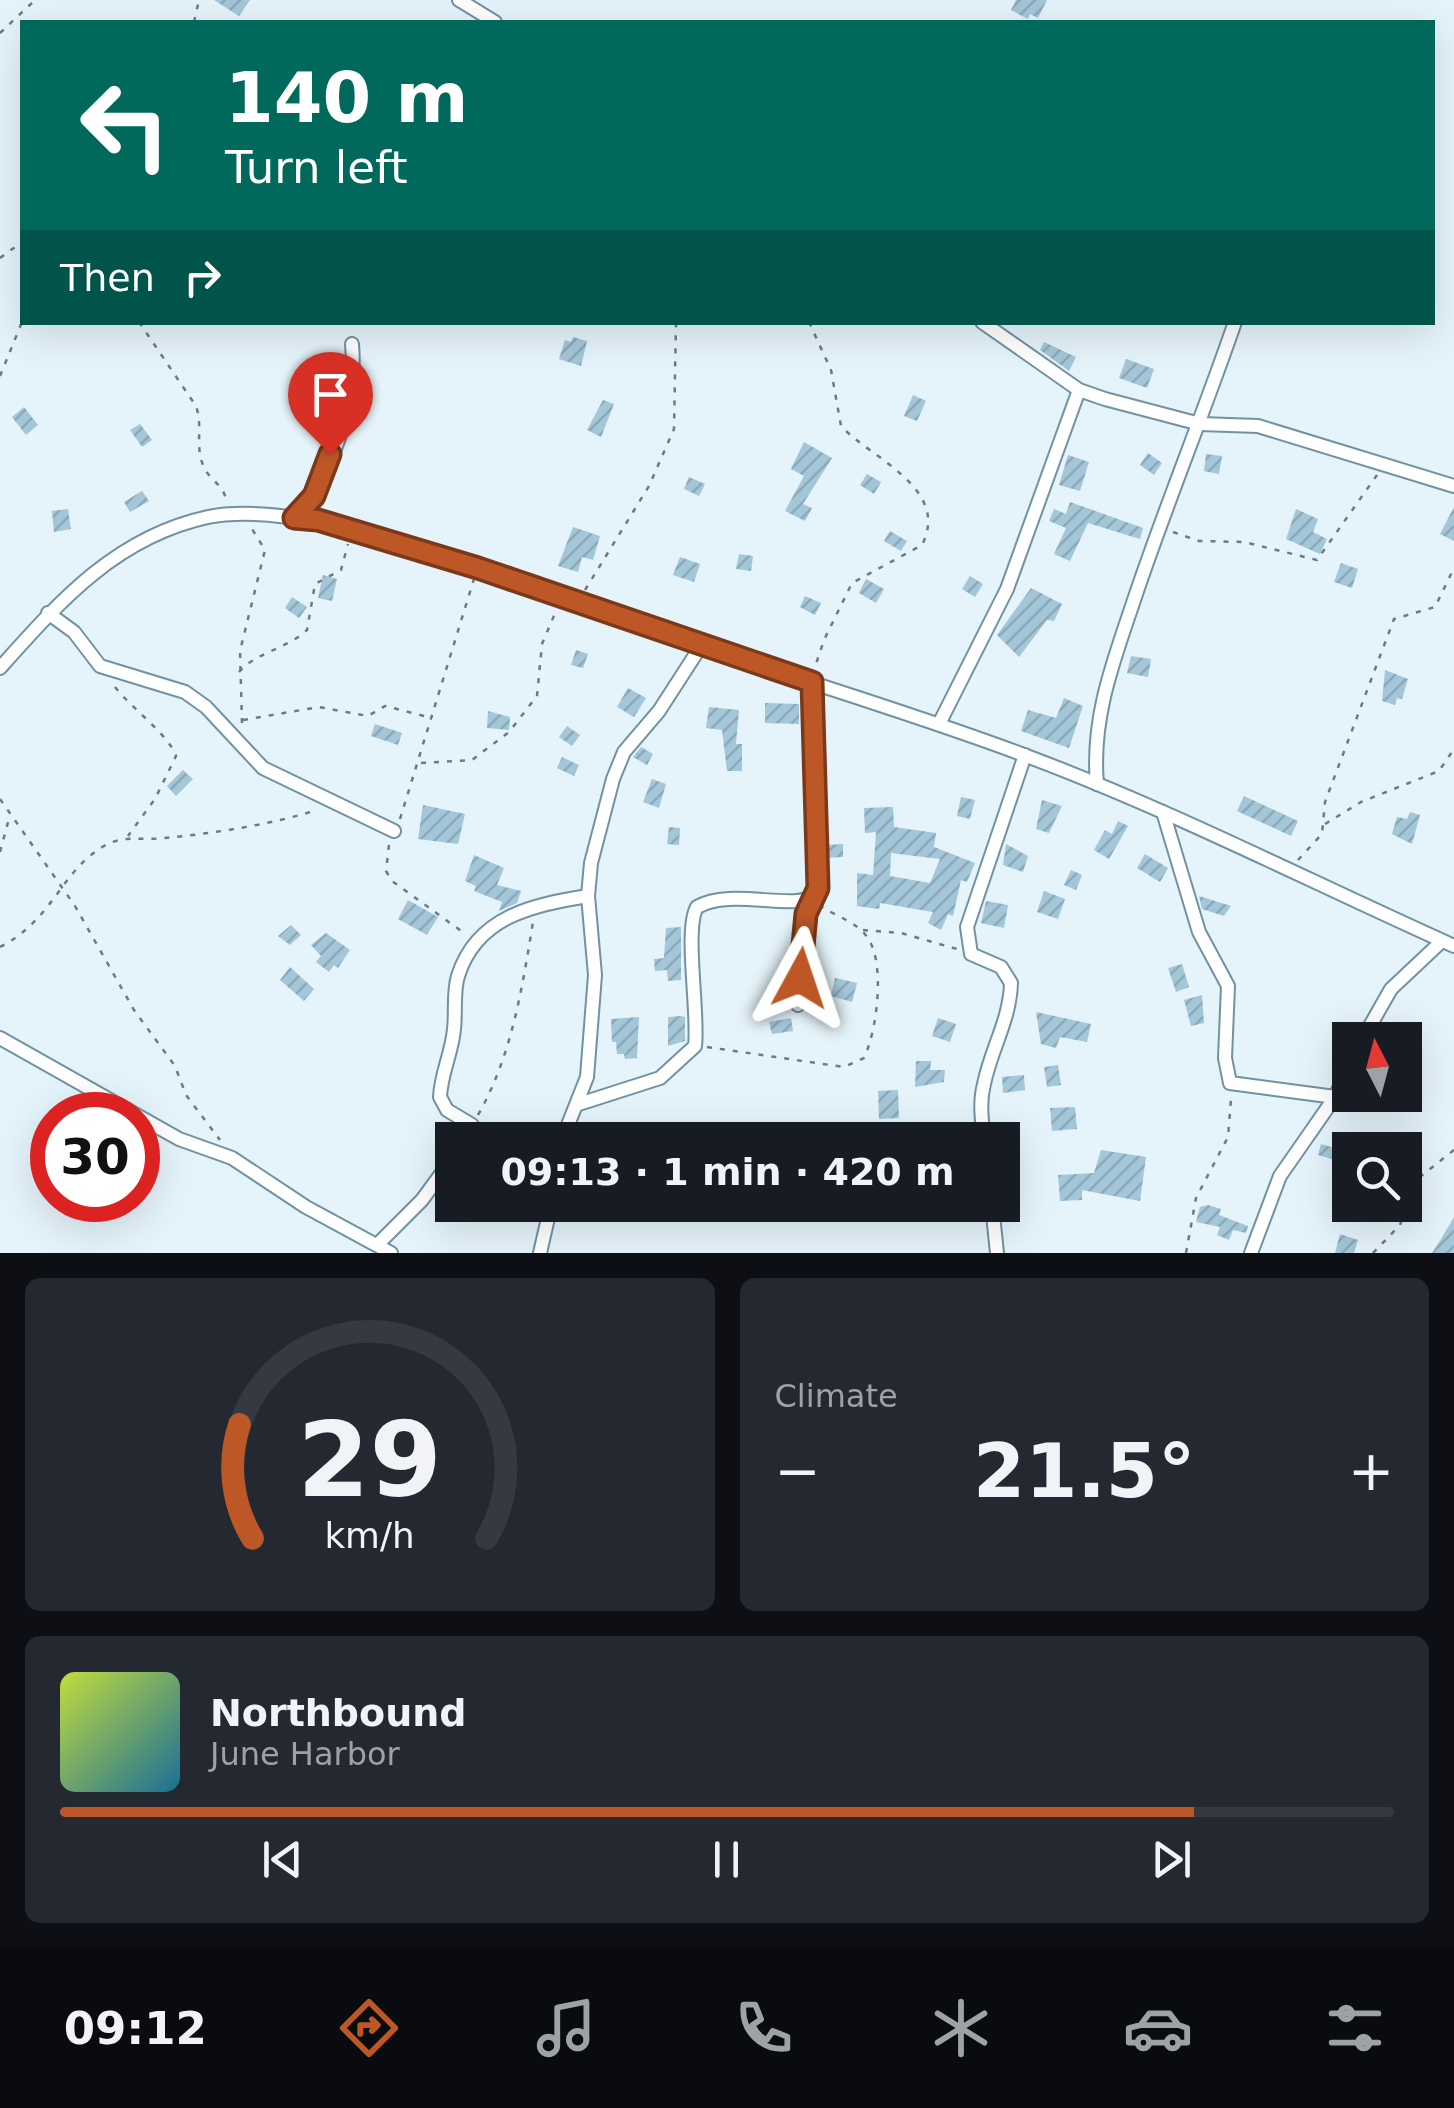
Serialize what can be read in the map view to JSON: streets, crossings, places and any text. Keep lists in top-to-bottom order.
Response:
{
  "north": "top",
  "page": {
    "turn": ["140 m", "Turn left"],
    "then": "Then",
    "limit": "30",
    "trip": "09:13 · 1 min · 420 m",
    "tile": "Climate",
    "heat": ["−", "21.5°", "+"],
    "song": ["Northbound", "June Harbor"],
    "tabs": "09:12",
    "gauge": ["29", "km/h"]
  }
}
